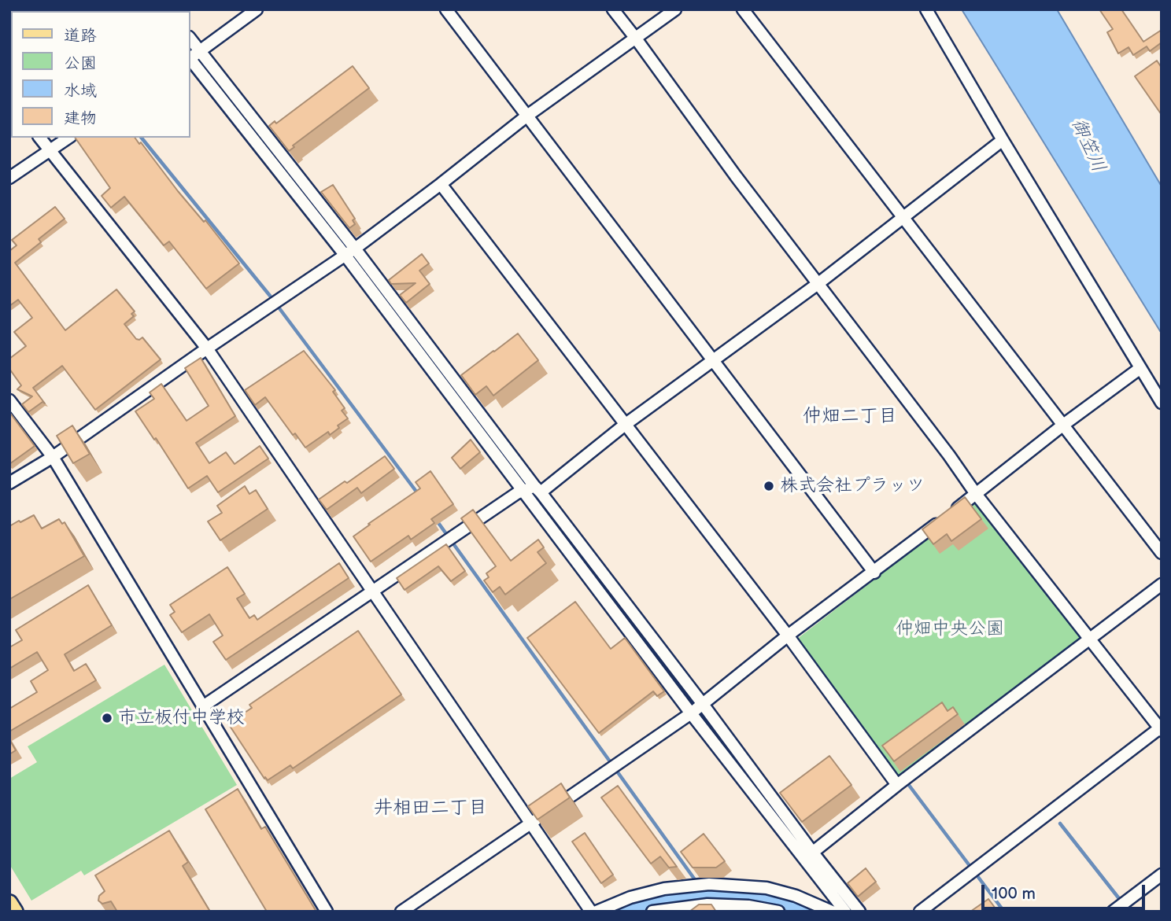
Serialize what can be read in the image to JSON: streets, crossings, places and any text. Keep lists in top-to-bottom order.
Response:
{
  "districts": ["仲畑二丁目", "井相田二丁目"],
  "water": ["御笠川"],
  "parks": ["仲畑中央公園"],
  "places": ["株式会社プラッツ", "市立板付中学校"],
  "legend": [
    "道路",
    "公園",
    "水域",
    "建物"
  ],
  "scale_bar": "100 m"
}
